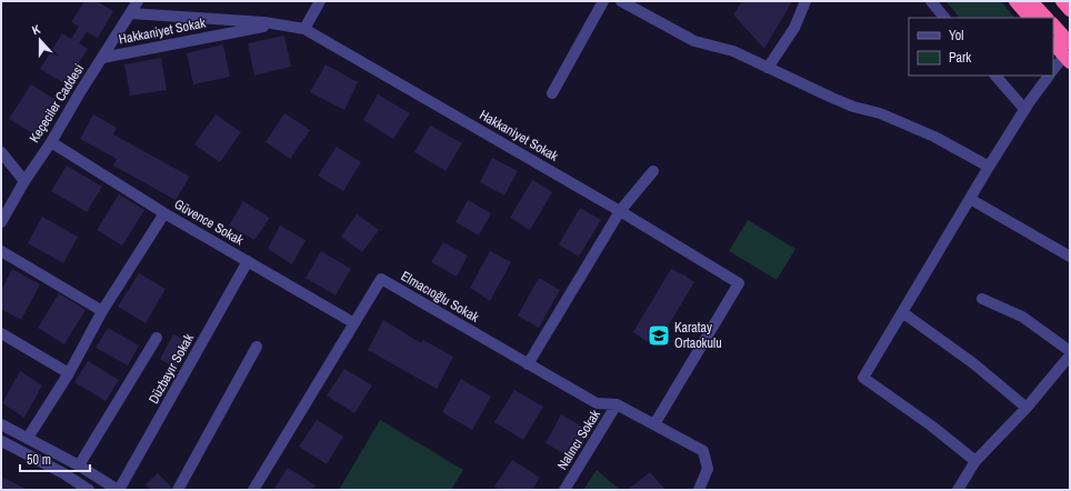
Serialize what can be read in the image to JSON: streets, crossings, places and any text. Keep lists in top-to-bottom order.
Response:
{
  "streets": {
    "street": [
      "Hakkaniyet Sokak",
      "Keçeciler Caddesi",
      "Güvence Sokak",
      "Elmacıoğlu Sokak",
      "Düzbayır Sokak",
      "Nalıncı Sokak"
    ]
  },
  "crossings": [
    ["Hakkaniyet Sokak", "Keçeciler Caddesi"],
    ["Hakkaniyet Sokak", "Elmacıoğlu Sokak"],
    ["Keçeciler Caddesi", "Güvence Sokak"],
    ["Güvence Sokak", "Elmacıoğlu Sokak"],
    ["Güvence Sokak", "Düzbayır Sokak"],
    ["Elmacıoğlu Sokak", "Nalıncı Sokak"]
  ],
  "places": {
    "school or university": ["Karatay Ortaokulu"]
  },
  "legend": ["Yol", "Park"],
  "scale_bar": "50 m",
  "north": "top"
}
